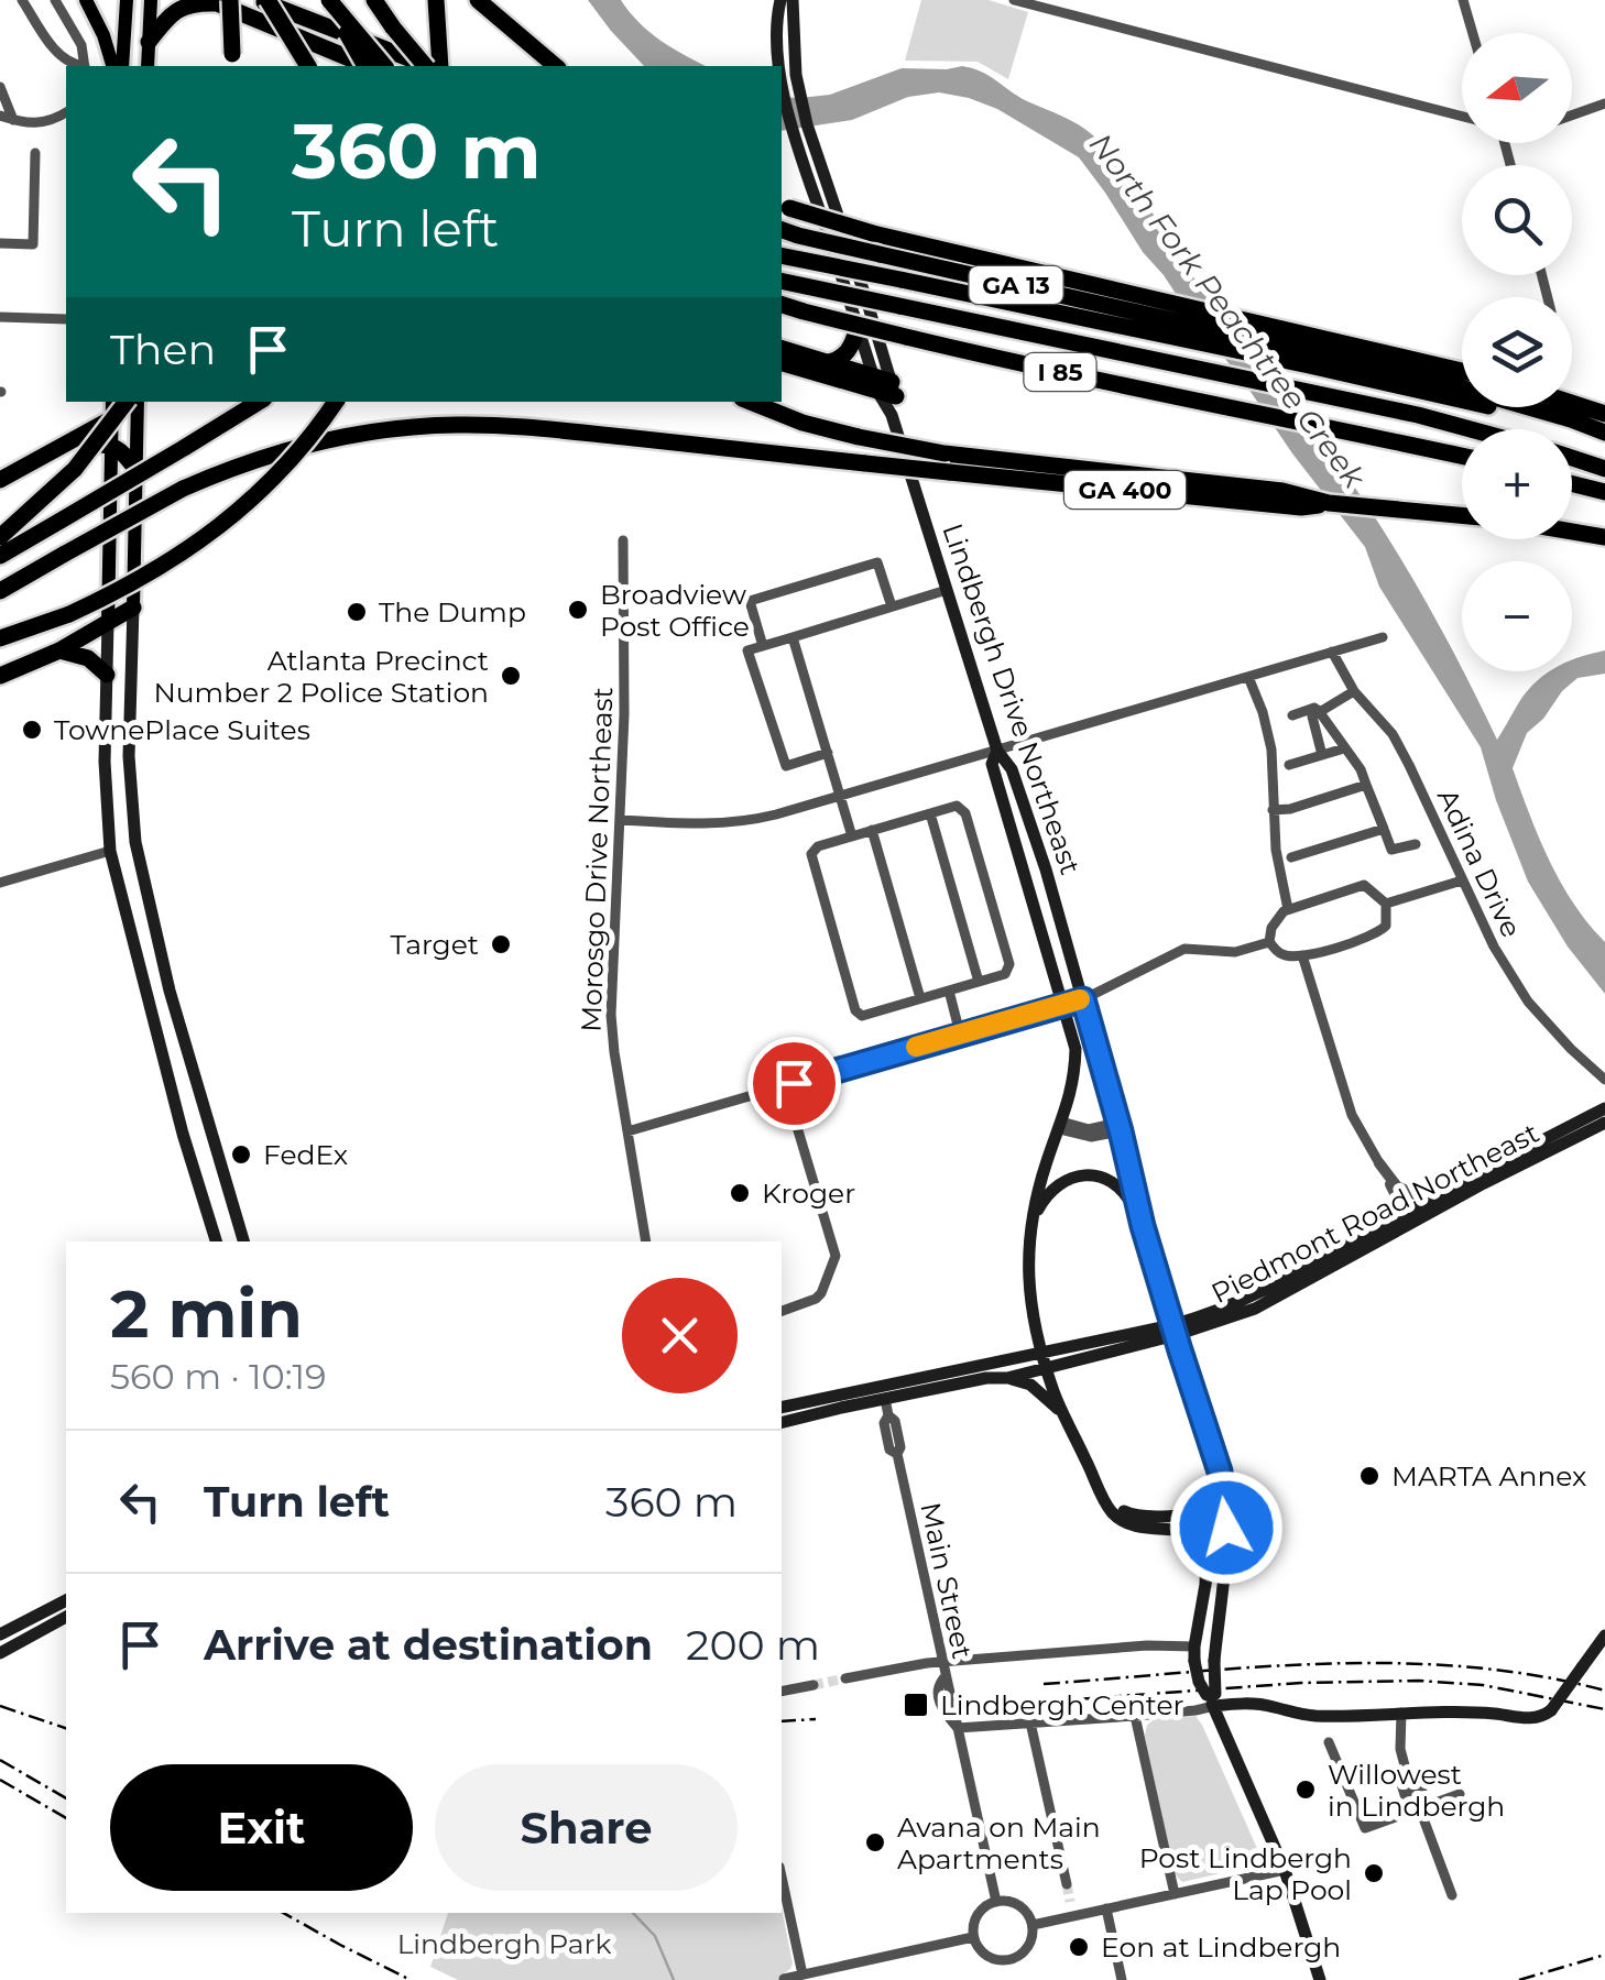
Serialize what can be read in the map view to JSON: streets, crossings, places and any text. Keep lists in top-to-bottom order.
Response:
{
  "streets": {
    "highway": ["GA 13", "I 85", "GA 400"],
    "main road": ["Lindbergh Drive Northeast", "Piedmont Road Northeast"],
    "street": ["Morosgo Drive Northeast", "Adina Drive", "Main Street"]
  },
  "crossings": [
    ["Lindbergh Drive Northeast", "Piedmont Road Northeast"],
    ["Piedmont Road Northeast", "Main Street"]
  ],
  "water": ["North Fork Peachtree Creek"],
  "parks": ["Lindbergh Park"],
  "places": {
    "other": [
      "Broadview Post Office",
      "The Dump",
      "Atlanta Precinct Number 2 Police Station",
      "TownePlace Suites",
      "Target",
      "FedEx",
      "Kroger",
      "MARTA Annex",
      "Willowest in Lindbergh",
      "Avana on Main Apartments",
      "Post Lindbergh Lap Pool",
      "Eon at Lindbergh"
    ],
    "transit": ["Lindbergh Center"]
  },
  "north": "left",
  "page": {
    "map_buttons": ["+", "−"],
    "turn": ["360 m", "Turn left"],
    "then": "Then",
    "heading": ["2 min", "560 m · 10:19"],
    "list": [
      {
        "name": "Turn left",
        "value": "360 m"
      },
      {
        "name": "Arrive at destination",
        "value": "200 m"
      }
    ],
    "buttons": ["Exit", "Share"]
  }
}
